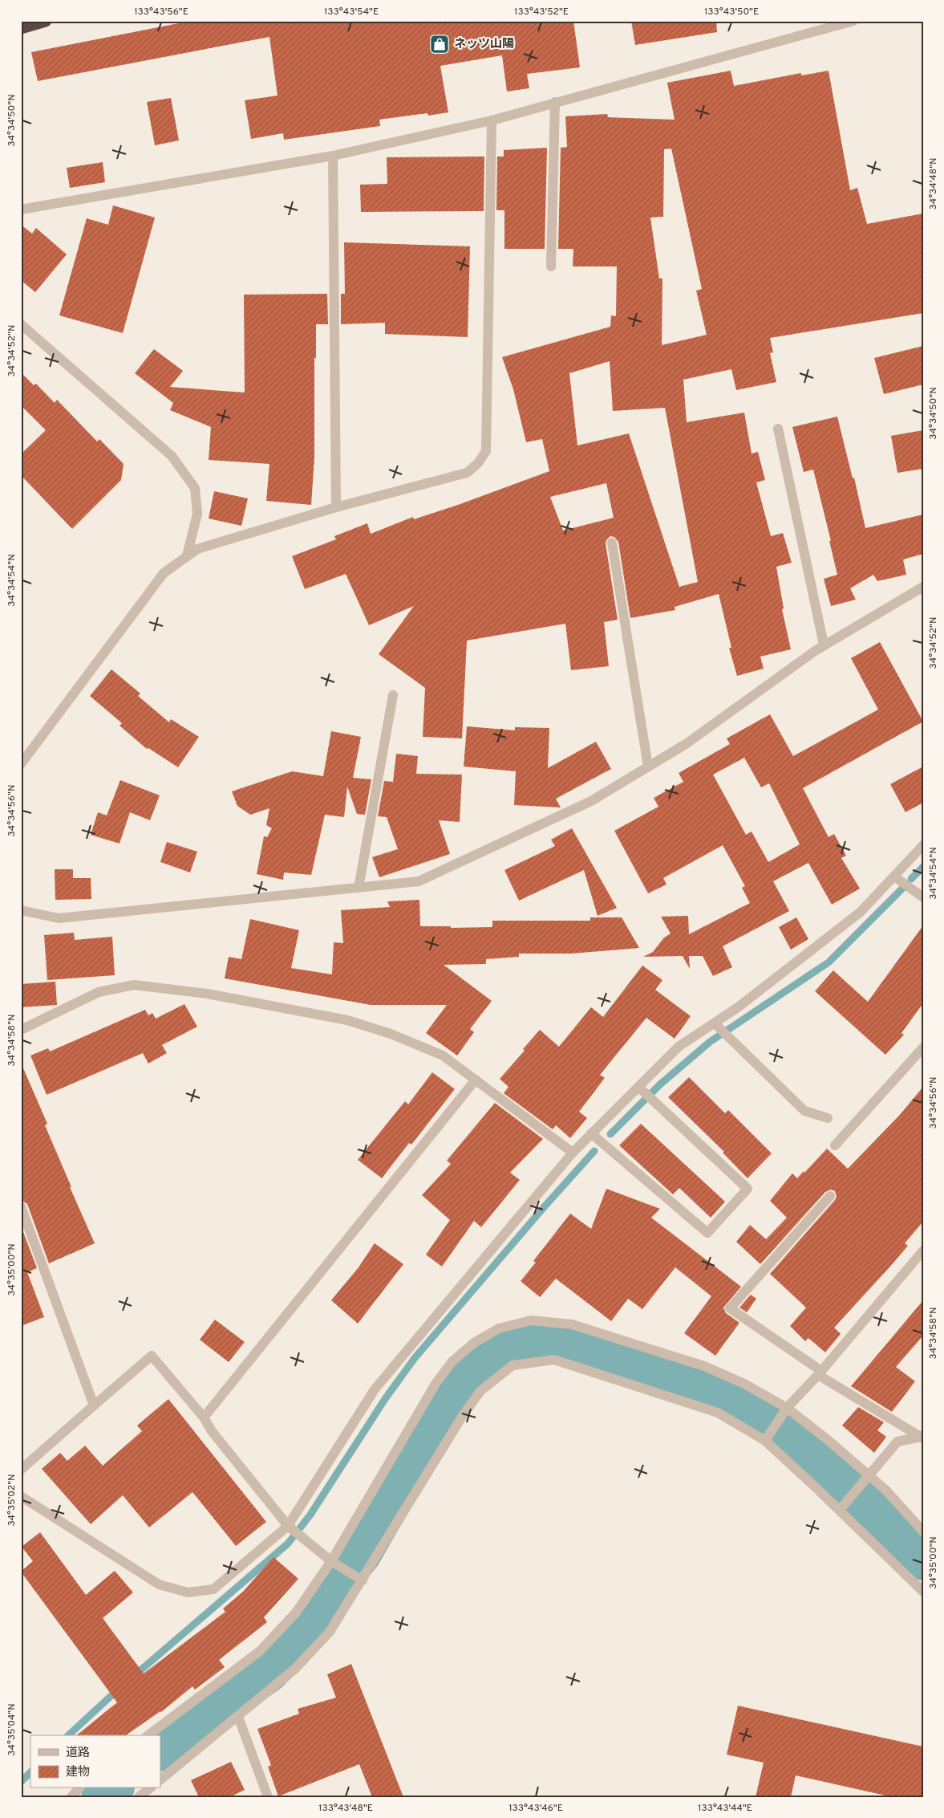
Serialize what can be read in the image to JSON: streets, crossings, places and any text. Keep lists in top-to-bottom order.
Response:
{
  "places": {
    "shop": ["ネッツ山陽"]
  },
  "legend": ["道路", "建物"],
  "coordinates": [
    "133°43'56\"E",
    "133°43'54\"E",
    "133°43'52\"E",
    "133°43'50\"E",
    "34°34'50\"N",
    "34°34'48\"N",
    "34°34'52\"N",
    "34°34'54\"N",
    "34°34'56\"N",
    "34°34'58\"N",
    "34°35'00\"N",
    "34°35'02\"N",
    "34°35'04\"N",
    "133°43'48\"E",
    "133°43'46\"E",
    "133°43'44\"E"
  ]
}
